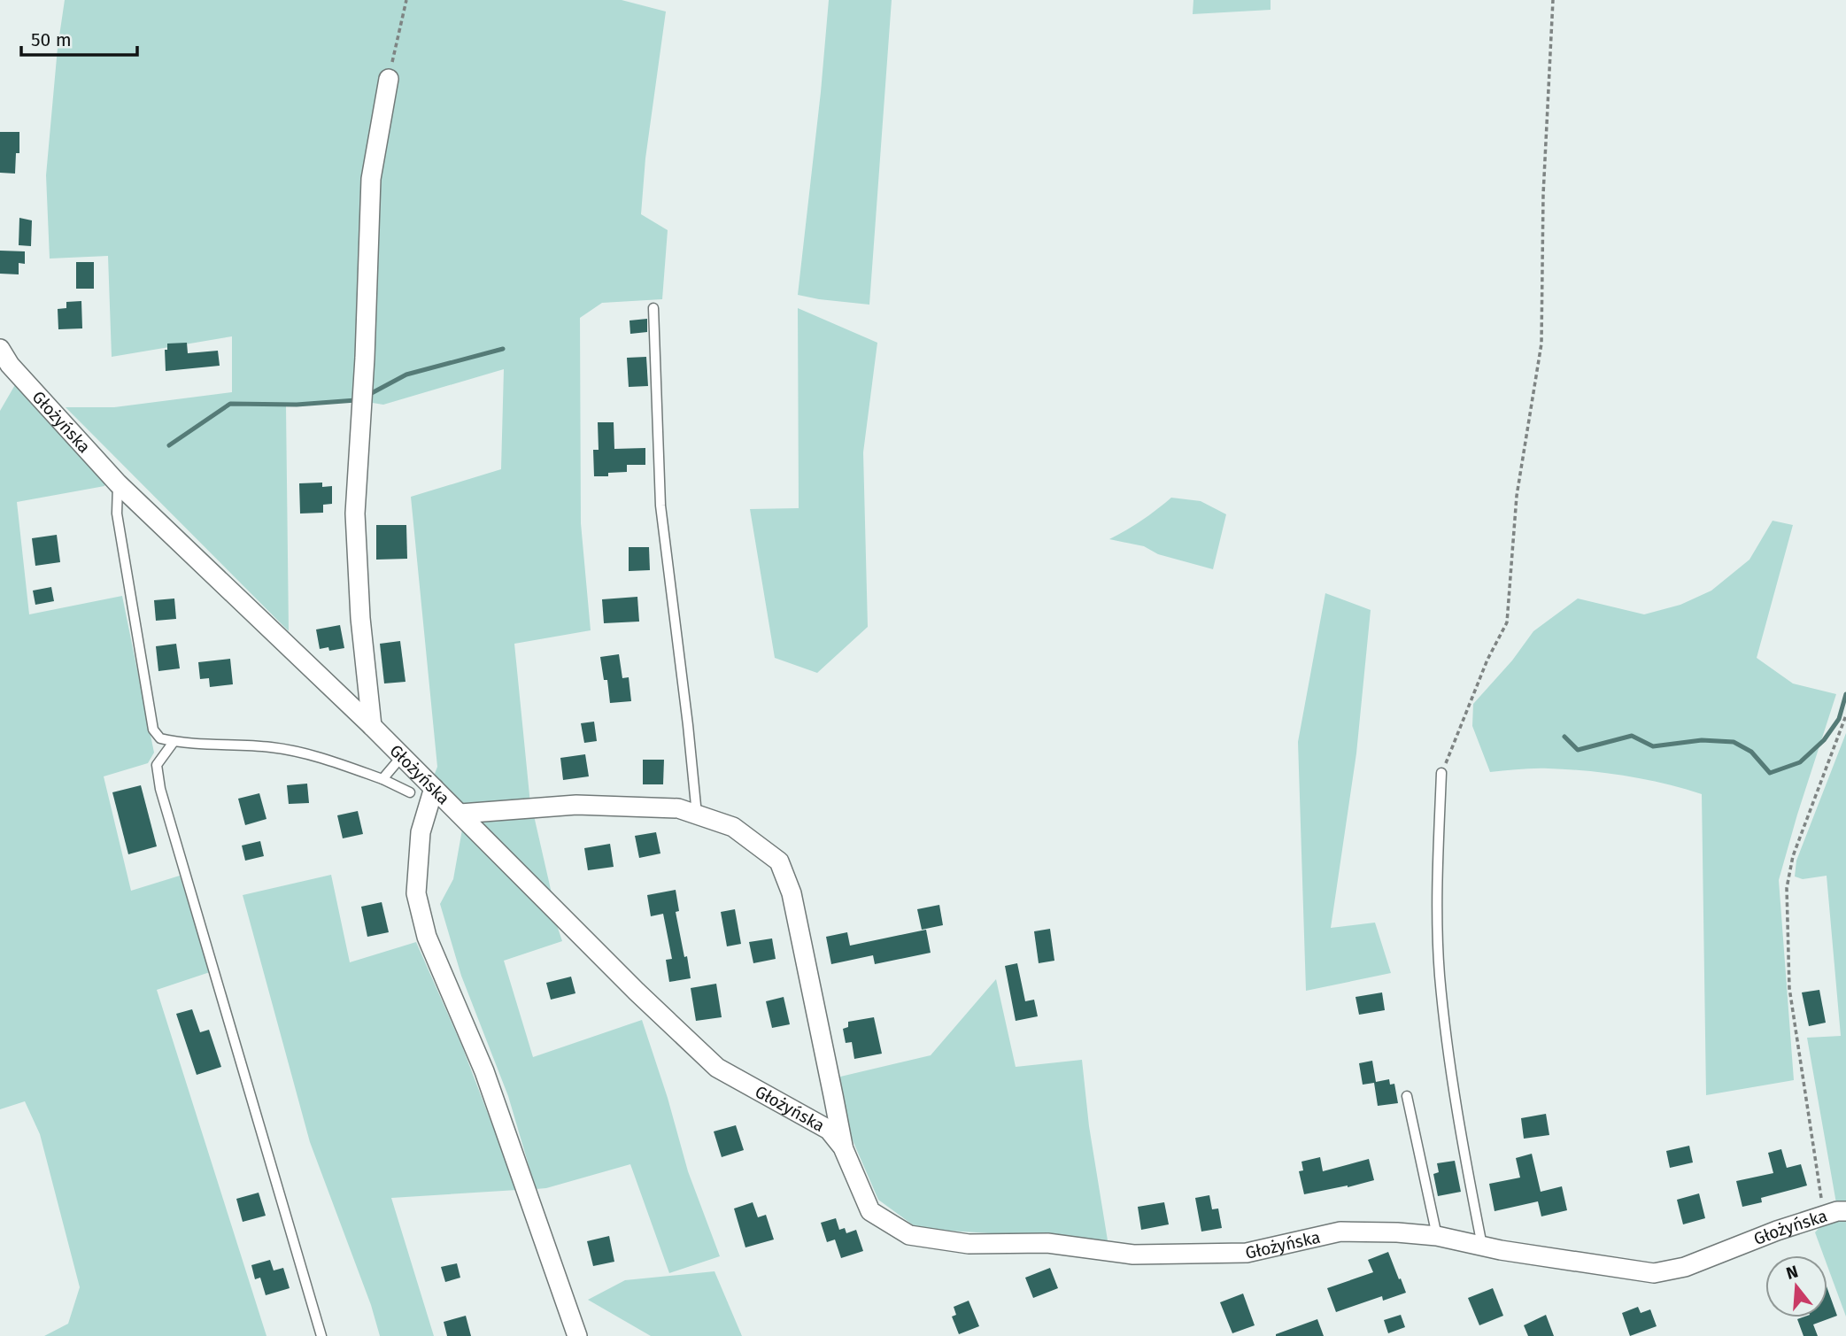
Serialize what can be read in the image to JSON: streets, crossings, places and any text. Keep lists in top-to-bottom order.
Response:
{
  "streets": {
    "street": ["Głożyńska"]
  },
  "scale_bar": "50 m",
  "north": "top"
}
